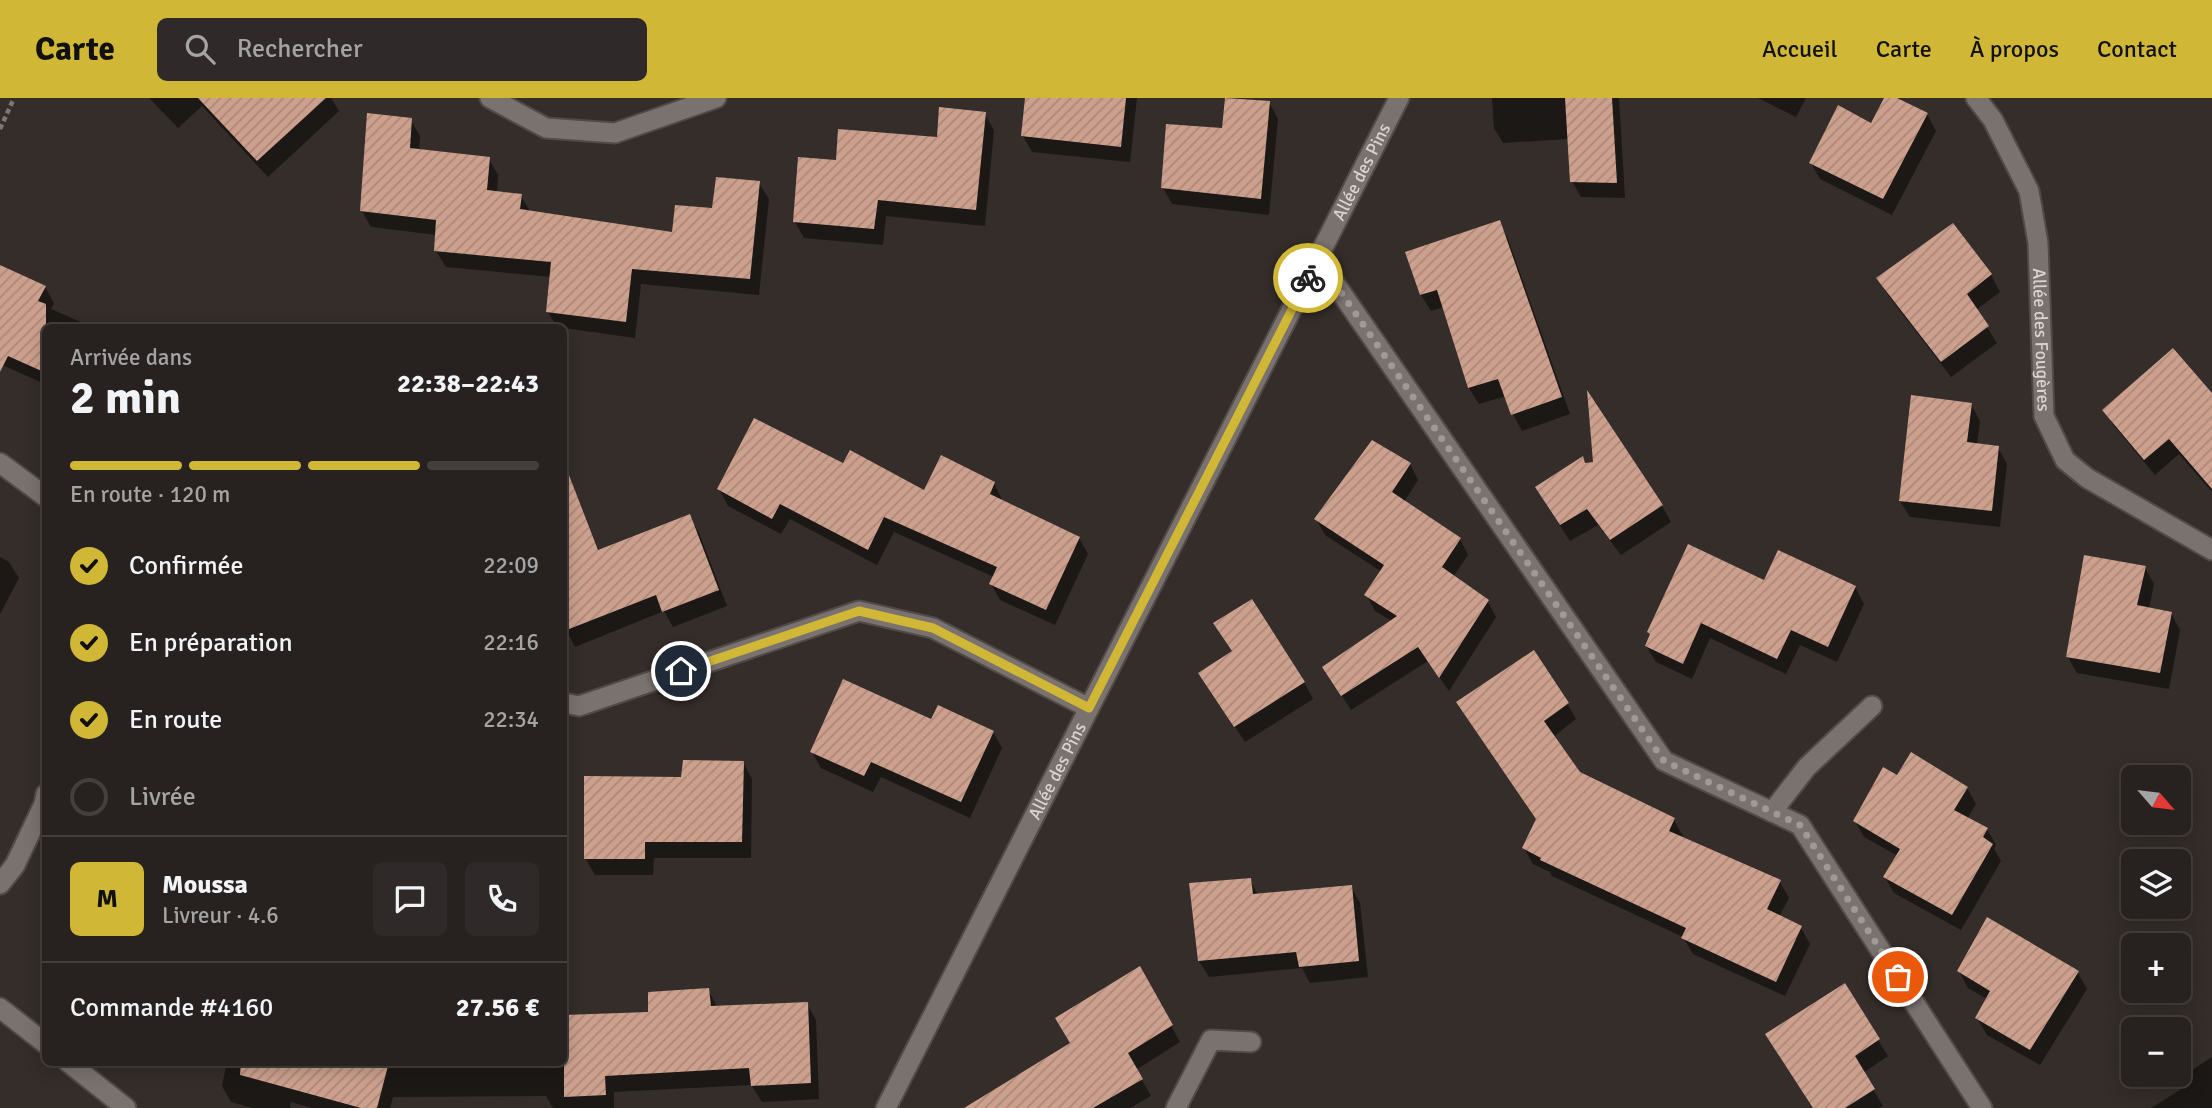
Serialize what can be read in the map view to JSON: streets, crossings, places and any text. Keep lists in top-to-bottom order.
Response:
{
  "streets": {
    "street": ["Allée des Pins", "Allée des Fougères"]
  },
  "north": "bottom right",
  "page": {
    "header": "Carte",
    "search": "Rechercher",
    "nav": [
      "Accueil",
      "Carte",
      "À propos",
      "Contact"
    ],
    "heading": ["2 min", "Arrivée dans", "22:38–22:43"],
    "panel": [
      "Moussa",
      "Livreur · 4.6",
      "Commande #4160",
      "27.56 €"
    ],
    "bar": "En route · 120 m",
    "list": [
      ["Confirmée", "22:09"],
      ["En préparation", "22:16"],
      ["En route", "22:34"],
      "Livrée"
    ],
    "map_buttons": ["+", "−"],
    "round": "M"
  }
}
